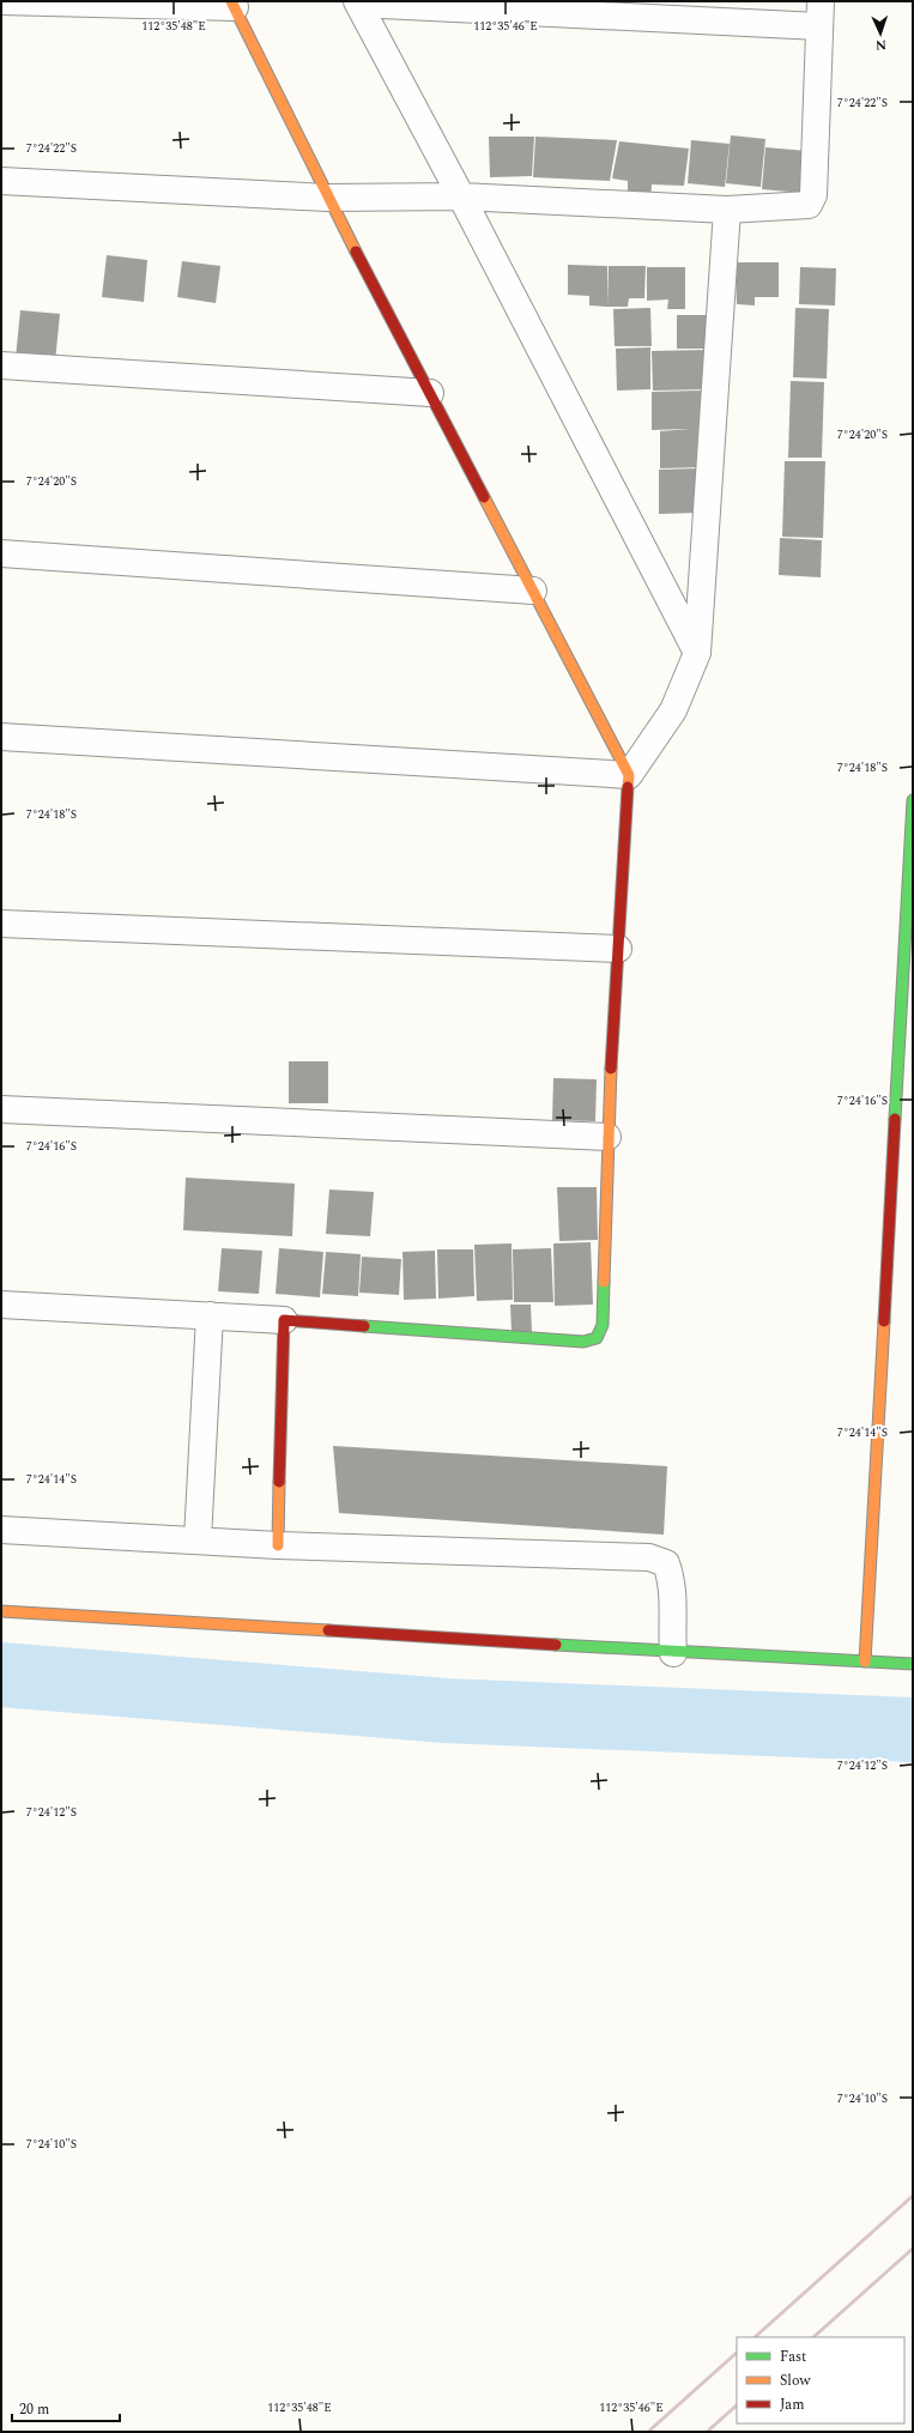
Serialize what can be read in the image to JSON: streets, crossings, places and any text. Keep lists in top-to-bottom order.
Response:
{
  "legend": ["Fast", "Slow", "Jam"],
  "scale_bar": "20 m",
  "north": "bottom",
  "coordinates": [
    "112°35'48\"E",
    "112°35'46\"E",
    "7°24'22\"S",
    "7°24'20\"S",
    "7°24'18\"S",
    "7°24'16\"S",
    "7°24'14\"S",
    "7°24'12\"S",
    "7°24'10\"S"
  ]
}
